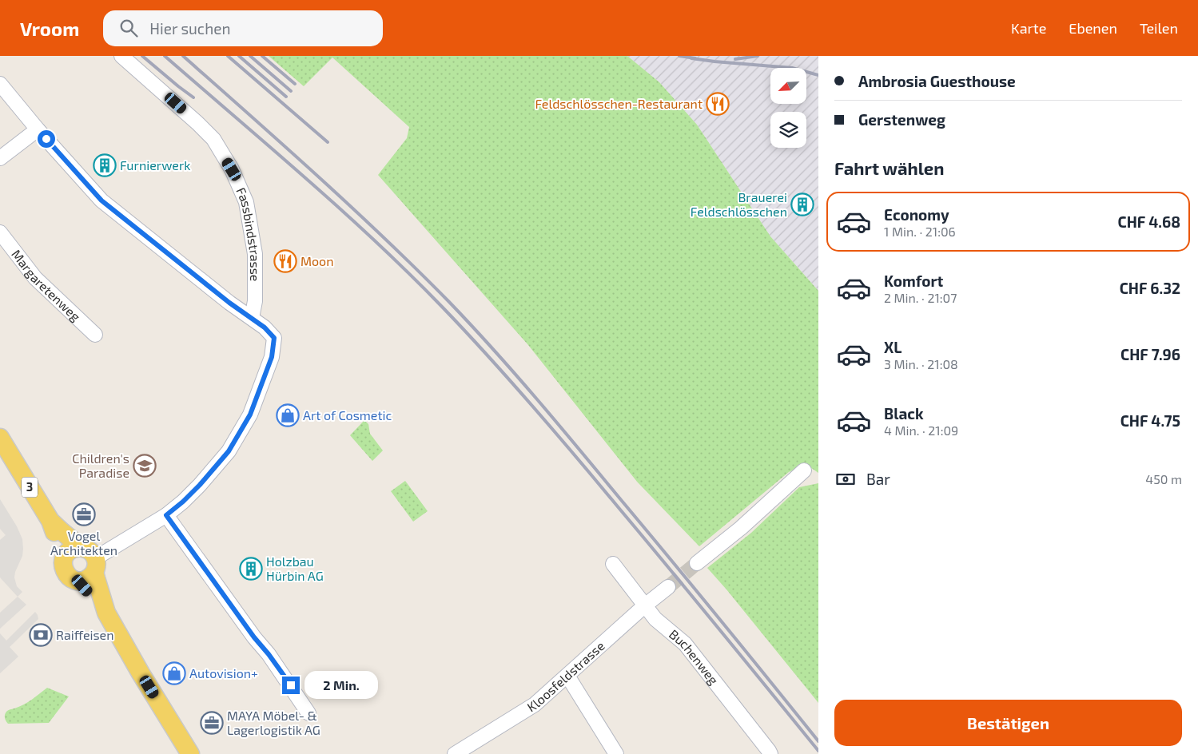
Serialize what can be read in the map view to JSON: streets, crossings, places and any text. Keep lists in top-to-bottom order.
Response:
{
  "streets": {
    "main road": ["3"],
    "street": [
      "Fassbindstrasse",
      "Margaretenweg",
      "Buchenweg",
      "Kloosfeldstrasse"
    ]
  },
  "crossings": [
    ["Buchenweg", "Kloosfeldstrasse"]
  ],
  "places": {
    "restaurant": ["Feldschlösschen-Restaurant", "Moon"],
    "building": ["Furnierwerk", "Brauerei Feldschlösschen", "Holzbau Hürbin AG"],
    "shop": ["Art of Cosmetic", "Autovision+"],
    "school or university": ["Children's Paradise"],
    "office": ["Vogel Architekten", "MAYA Möbel- & Lagerlogistik AG"],
    "bank": ["Raiffeisen"]
  },
  "north": "bottom left",
  "page": {
    "header": "Vroom",
    "search": "Hier suchen",
    "nav": ["Karte", "Ebenen", "Teilen"],
    "banner": ["Ambrosia Guesthouse", "Gerstenweg"],
    "heading": "Fahrt wählen",
    "list": [
      {
        "name": "Economy",
        "note": "1 Min. · 21:06",
        "value": "CHF 4.68"
      },
      {
        "name": "Komfort",
        "note": "2 Min. · 21:07",
        "value": "CHF 6.32"
      },
      {
        "name": "XL",
        "note": "3 Min. · 21:08",
        "value": "CHF 7.96"
      },
      {
        "name": "Black",
        "note": "4 Min. · 21:09",
        "value": "CHF 4.75"
      }
    ],
    "pay": ["Bar", "450 m"],
    "bubble": "2 Min.",
    "buttons": "Bestätigen"
  }
}
